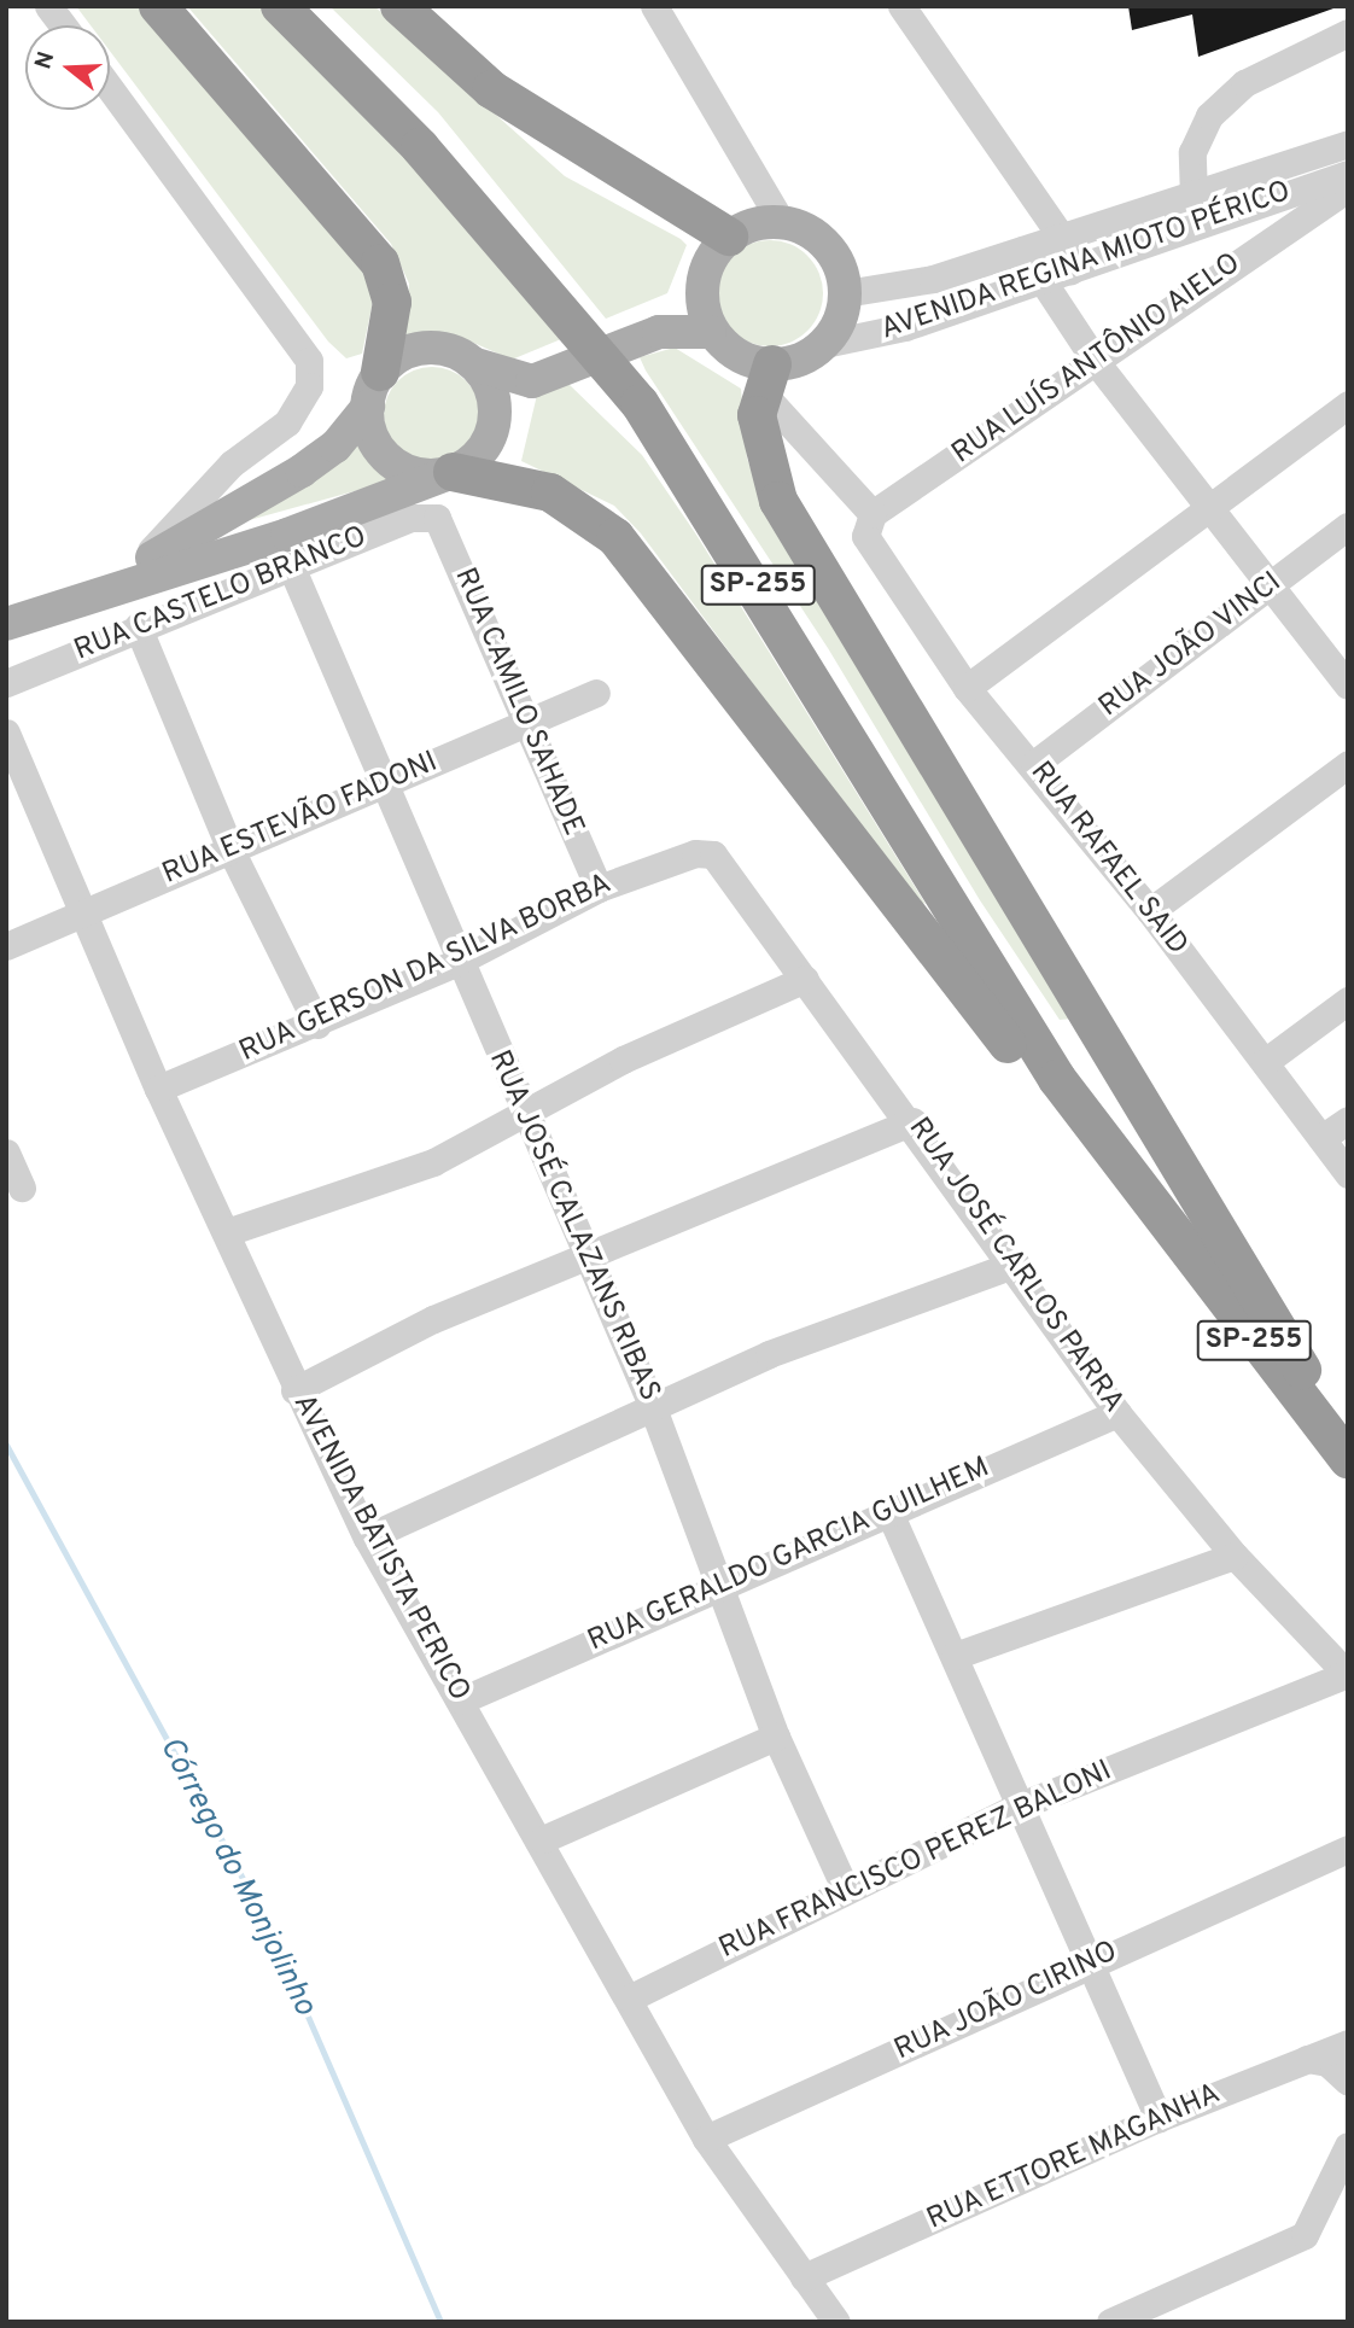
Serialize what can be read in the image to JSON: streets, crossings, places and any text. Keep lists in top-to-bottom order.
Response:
{
  "streets": {
    "highway": ["SP-255"],
    "street": [
      "AVENIDA REGINA MIOTO PÉRICO",
      "RUA LUÍS ANTÔNIO AIELO",
      "RUA CASTELO BRANCO",
      "RUA JOÃO VINCI",
      "RUA CAMILO SAHADE",
      "RUA ESTEVÃO FADONI",
      "RUA RAFAEL SAID",
      "RUA GERSON DA SILVA BORBA",
      "RUA JOSÉ CALAZANS RIBAS",
      "RUA JOSÉ CARLOS PARRA",
      "AVENIDA BATISTA PERICO",
      "RUA GERALDO GARCIA GUILHEM",
      "RUA FRANCISCO PEREZ BALONI",
      "RUA JOÃO CIRINO",
      "RUA ETTORE MAGANHA"
    ]
  },
  "crossings": [
    ["AVENIDA REGINA MIOTO PÉRICO", "RUA LUÍS ANTÔNIO AIELO"],
    ["AVENIDA REGINA MIOTO PÉRICO", "SP-255"],
    ["RUA LUÍS ANTÔNIO AIELO", "RUA RAFAEL SAID"],
    ["RUA CASTELO BRANCO", "RUA CAMILO SAHADE"],
    ["RUA CASTELO BRANCO", "RUA JOSÉ CALAZANS RIBAS"],
    ["RUA JOÃO VINCI", "RUA RAFAEL SAID"],
    ["RUA CAMILO SAHADE", "RUA ESTEVÃO FADONI"],
    ["RUA CAMILO SAHADE", "RUA GERSON DA SILVA BORBA"],
    ["RUA ESTEVÃO FADONI", "RUA JOSÉ CALAZANS RIBAS"],
    ["RUA ESTEVÃO FADONI", "AVENIDA BATISTA PERICO"],
    ["RUA GERSON DA SILVA BORBA", "RUA JOSÉ CALAZANS RIBAS"],
    ["RUA GERSON DA SILVA BORBA", "RUA JOSÉ CARLOS PARRA"],
    ["RUA GERSON DA SILVA BORBA", "AVENIDA BATISTA PERICO"],
    ["RUA JOSÉ CALAZANS RIBAS", "RUA GERALDO GARCIA GUILHEM"],
    ["RUA JOSÉ CALAZANS RIBAS", "RUA FRANCISCO PEREZ BALONI"],
    ["RUA JOSÉ CARLOS PARRA", "RUA GERALDO GARCIA GUILHEM"],
    ["RUA JOSÉ CARLOS PARRA", "RUA FRANCISCO PEREZ BALONI"],
    ["AVENIDA BATISTA PERICO", "RUA GERALDO GARCIA GUILHEM"],
    ["AVENIDA BATISTA PERICO", "RUA FRANCISCO PEREZ BALONI"],
    ["AVENIDA BATISTA PERICO", "RUA JOÃO CIRINO"],
    ["AVENIDA BATISTA PERICO", "RUA ETTORE MAGANHA"]
  ],
  "water": ["Córrego do Monjolinho"],
  "north": "left"
}
